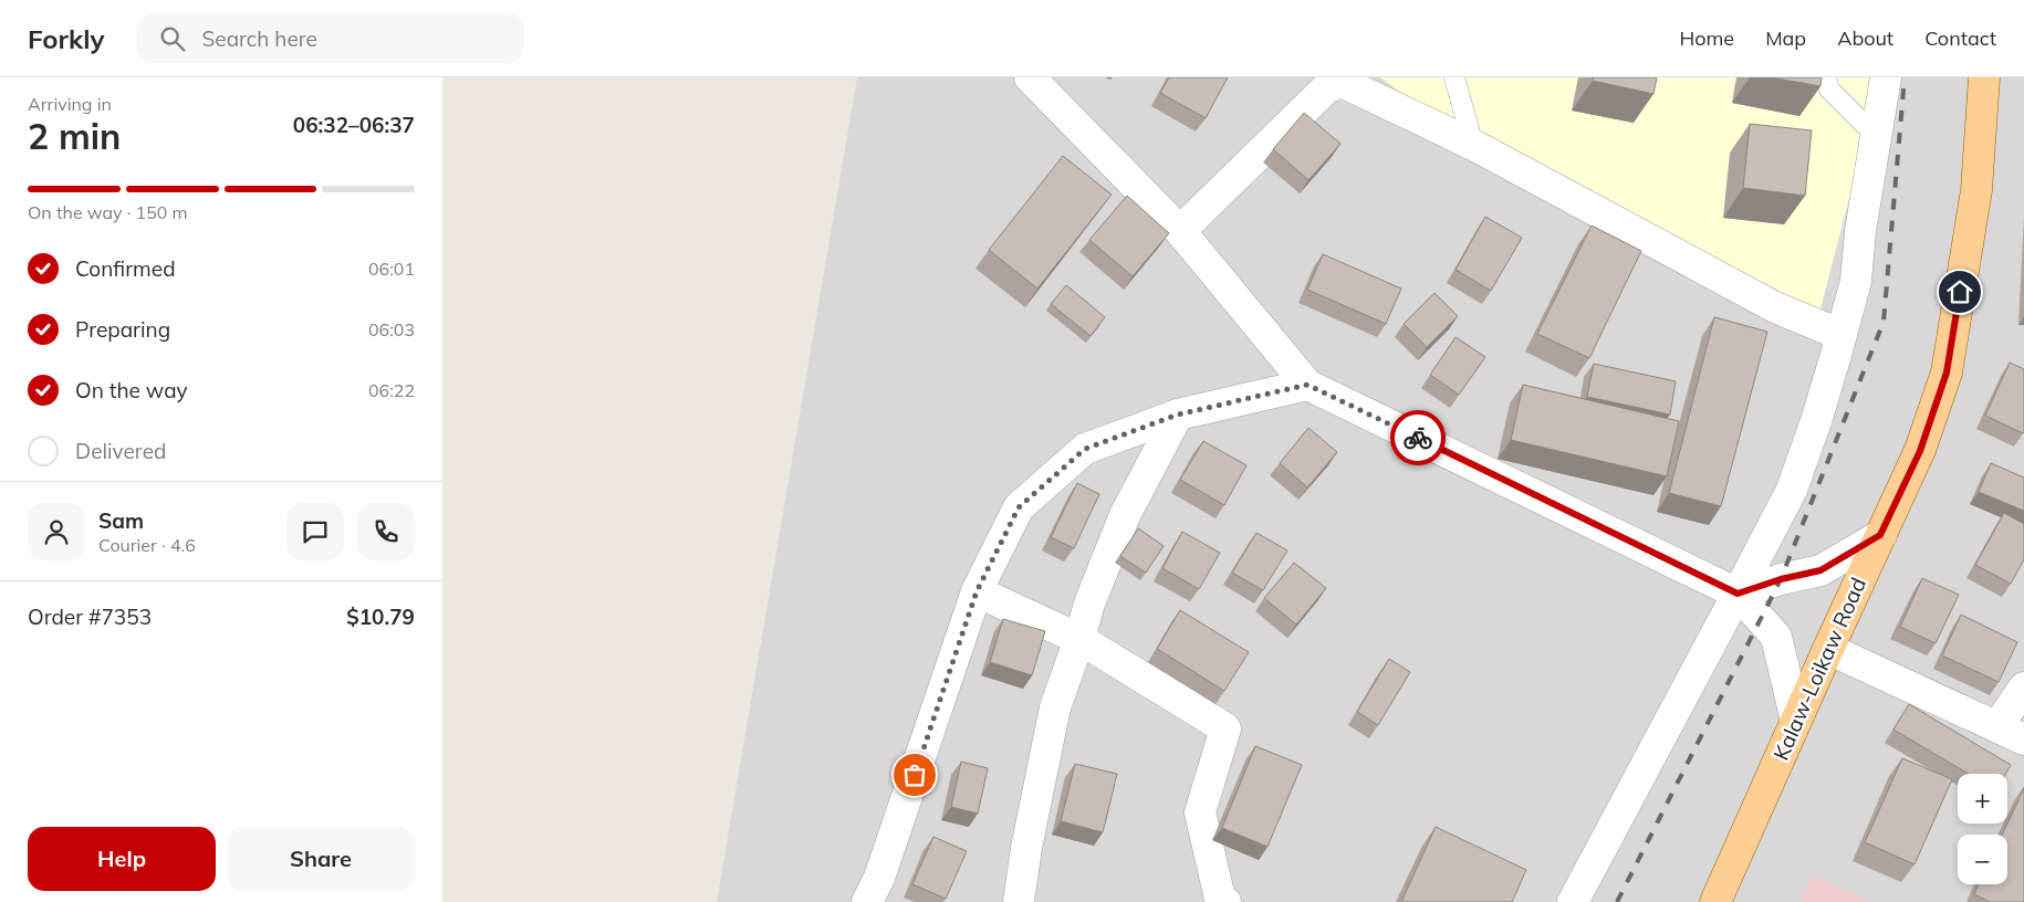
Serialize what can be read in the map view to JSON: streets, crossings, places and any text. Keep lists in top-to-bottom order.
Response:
{
  "streets": {
    "main road": ["Kalaw-Loikaw Road"]
  },
  "page": {
    "header": "Forkly",
    "search": "Search here",
    "nav": [
      "Home",
      "Map",
      "About",
      "Contact"
    ],
    "heading": ["2 min", "Arriving in", "06:32–06:37"],
    "panel": [
      "Sam",
      "Courier · 4.6",
      "Order #7353",
      "$10.79"
    ],
    "bar": "On the way · 150 m",
    "list": [
      ["Confirmed", "06:01"],
      ["Preparing", "06:03"],
      ["On the way", "06:22"],
      "Delivered"
    ],
    "map_buttons": ["+", "−"],
    "buttons": ["Help", "Share"]
  }
}
